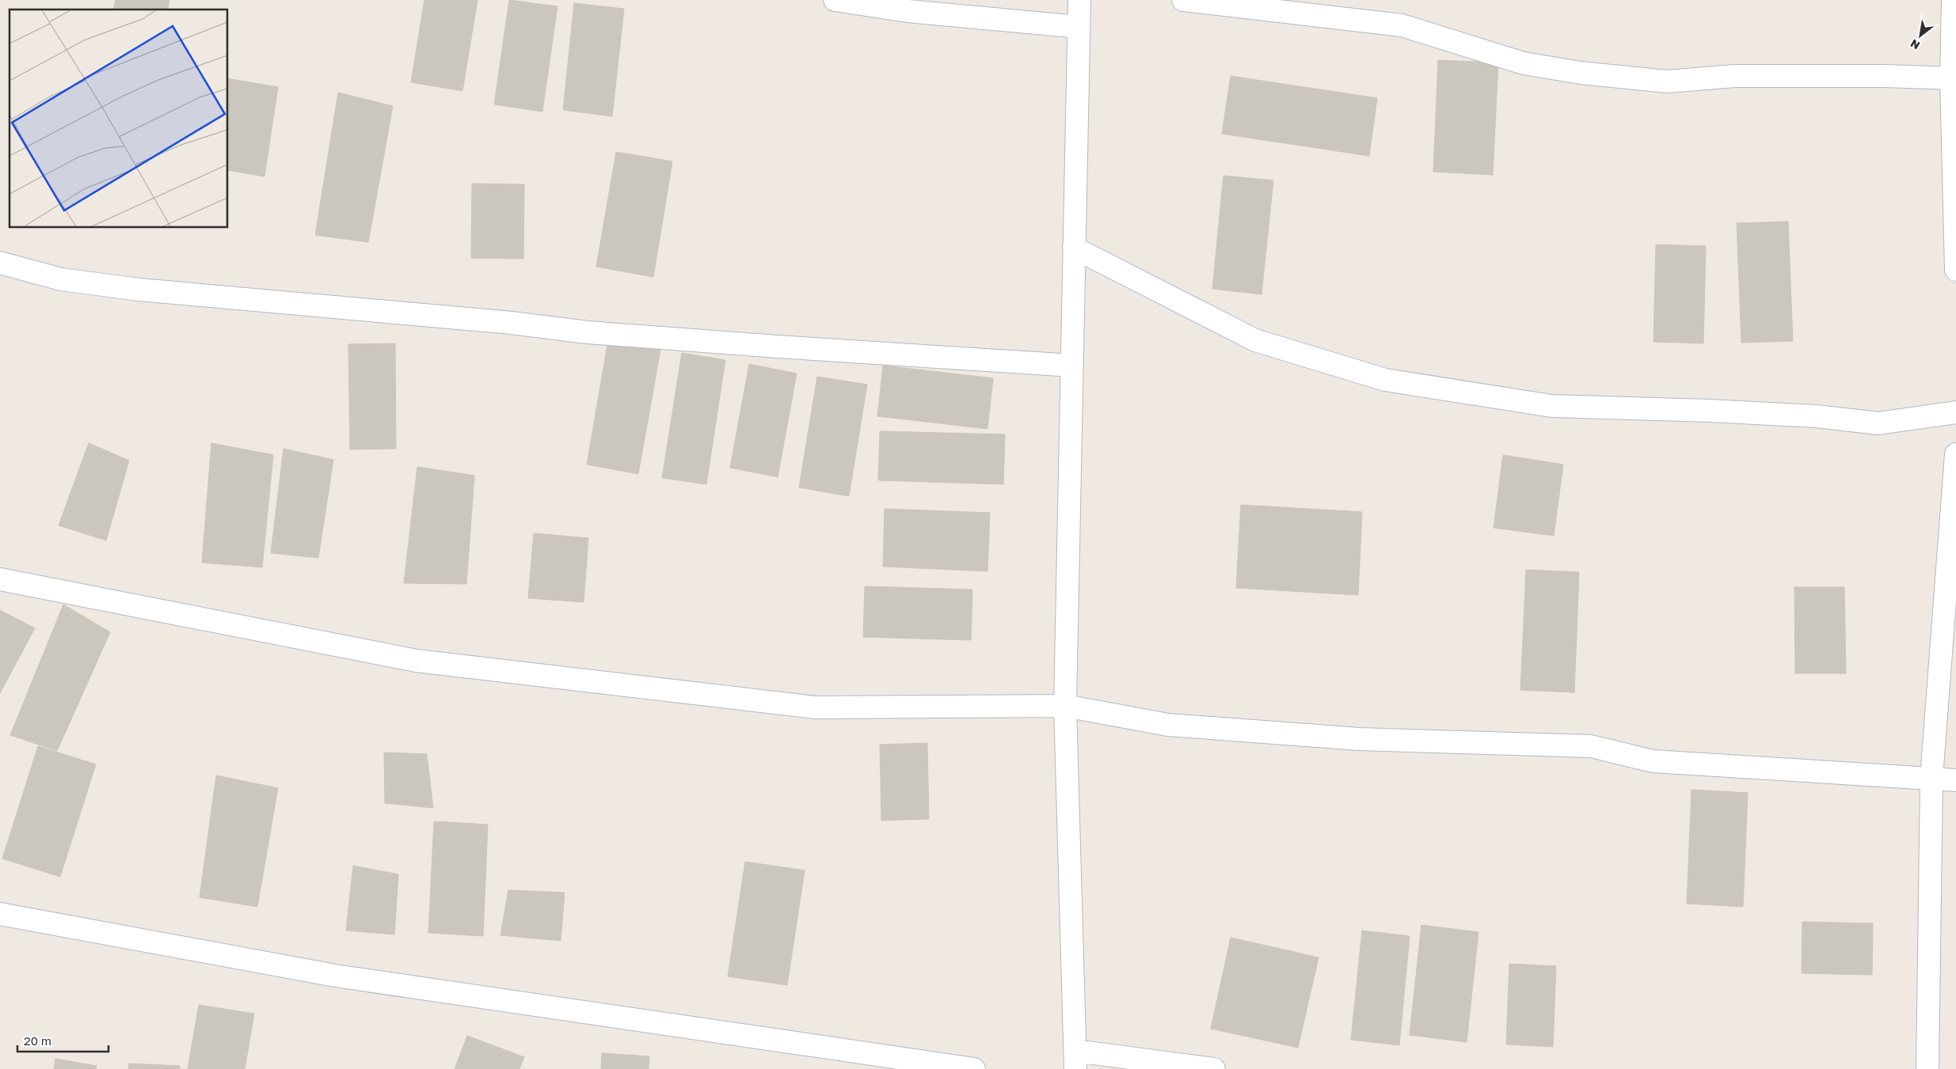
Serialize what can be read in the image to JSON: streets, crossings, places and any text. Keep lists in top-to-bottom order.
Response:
{
  "scale_bar": "20 m",
  "north": "bottom left"
}
